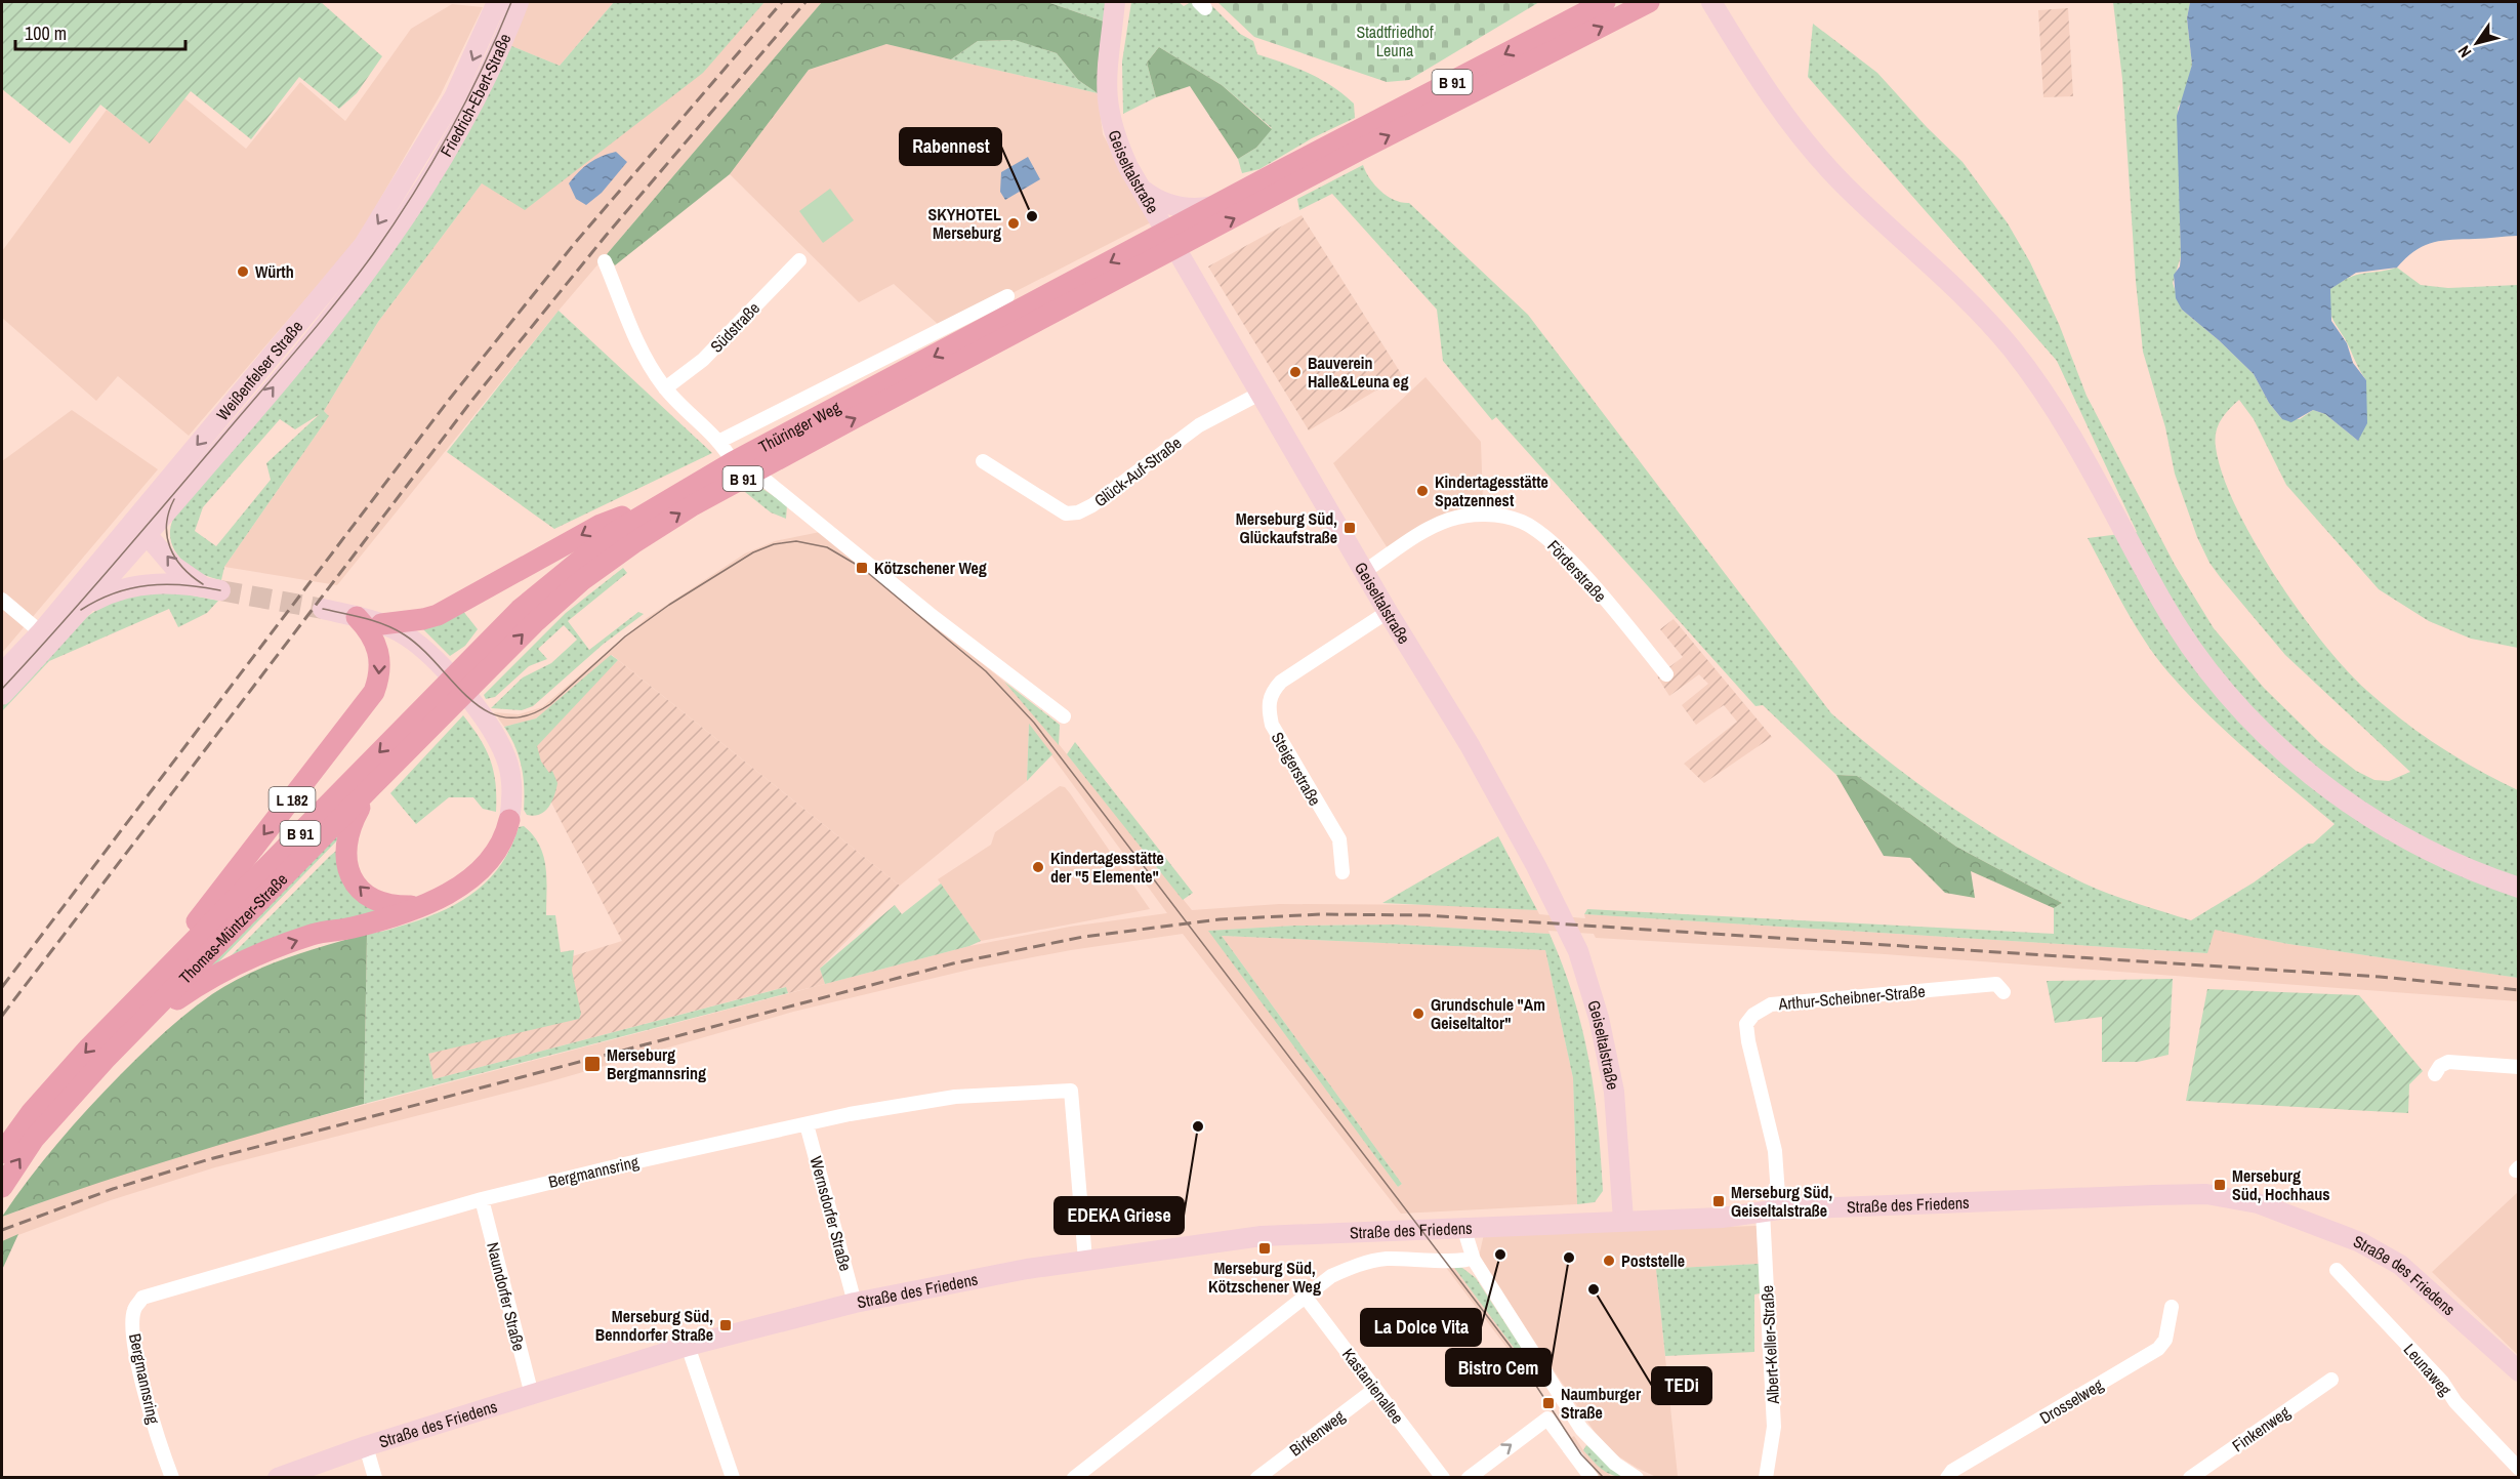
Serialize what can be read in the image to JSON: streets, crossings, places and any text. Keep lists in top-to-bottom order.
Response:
{
  "streets": {
    "main road": [
      "B 91",
      "Thüringer Weg",
      "L 182",
      "Thomas-Müntzer-Straße"
    ],
    "street": [
      "Friedrich-Ebert-Straße",
      "Geiseltalstraße",
      "Südstraße",
      "Weißenfelser Straße",
      "Glück-Auf-Straße",
      "Förderstraße",
      "Steigerstraße",
      "Arthur-Scheibner-Straße",
      "Bergmannsring",
      "Straße des Friedens",
      "Wernsdorfer Straße",
      "Naundorfer Straße",
      "Albert-Keller-Straße",
      "Leunaweg",
      "Kastanienallee",
      "Drosselweg",
      "Finkenweg",
      "Birkenweg"
    ]
  },
  "crossings": [
    ["B 91", "Geiseltalstraße"],
    ["B 91", "Thüringer Weg"],
    ["Friedrich-Ebert-Straße", "Weißenfelser Straße"],
    ["Geiseltalstraße", "Thüringer Weg"],
    ["Geiseltalstraße", "Glück-Auf-Straße"],
    ["Geiseltalstraße", "Förderstraße"],
    ["Geiseltalstraße", "Steigerstraße"],
    ["Geiseltalstraße", "Straße des Friedens"],
    ["Thüringer Weg", "Thomas-Müntzer-Straße"],
    ["L 182", "Thomas-Müntzer-Straße"],
    ["Arthur-Scheibner-Straße", "Straße des Friedens"],
    ["Arthur-Scheibner-Straße", "Albert-Keller-Straße"],
    ["Bergmannsring", "Straße des Friedens"],
    ["Bergmannsring", "Wernsdorfer Straße"],
    ["Bergmannsring", "Naundorfer Straße"],
    ["Straße des Friedens", "Wernsdorfer Straße"],
    ["Straße des Friedens", "Naundorfer Straße"],
    ["Straße des Friedens", "Albert-Keller-Straße"],
    ["Kastanienallee", "Birkenweg"]
  ],
  "parks": ["Stadtfriedhof Leuna"],
  "places": {
    "other": [
      "Rabennest",
      "SKYHOTEL Merseburg",
      "Würth",
      "Bauverein Halle&Leuna eg",
      "Kindertagesstätte Spatzennest",
      "Kindertagesstätte der \"5 Elemente\"",
      "Grundschule \"Am Geiseltaltor\"",
      "EDEKA Griese",
      "La Dolce Vita",
      "Bistro Cem",
      "Poststelle",
      "TEDi"
    ],
    "transit": [
      "Merseburg Süd, Glückaufstraße",
      "Kötzschener Weg",
      "Merseburg Bergmannsring",
      "Merseburg Süd, Hochhaus",
      "Merseburg Süd, Geiseltalstraße",
      "Merseburg Süd, Kötzschener Weg",
      "Merseburg Süd, Benndorfer Straße",
      "Naumburger Straße"
    ]
  },
  "scale_bar": "100 m",
  "north": "bottom left"
}
